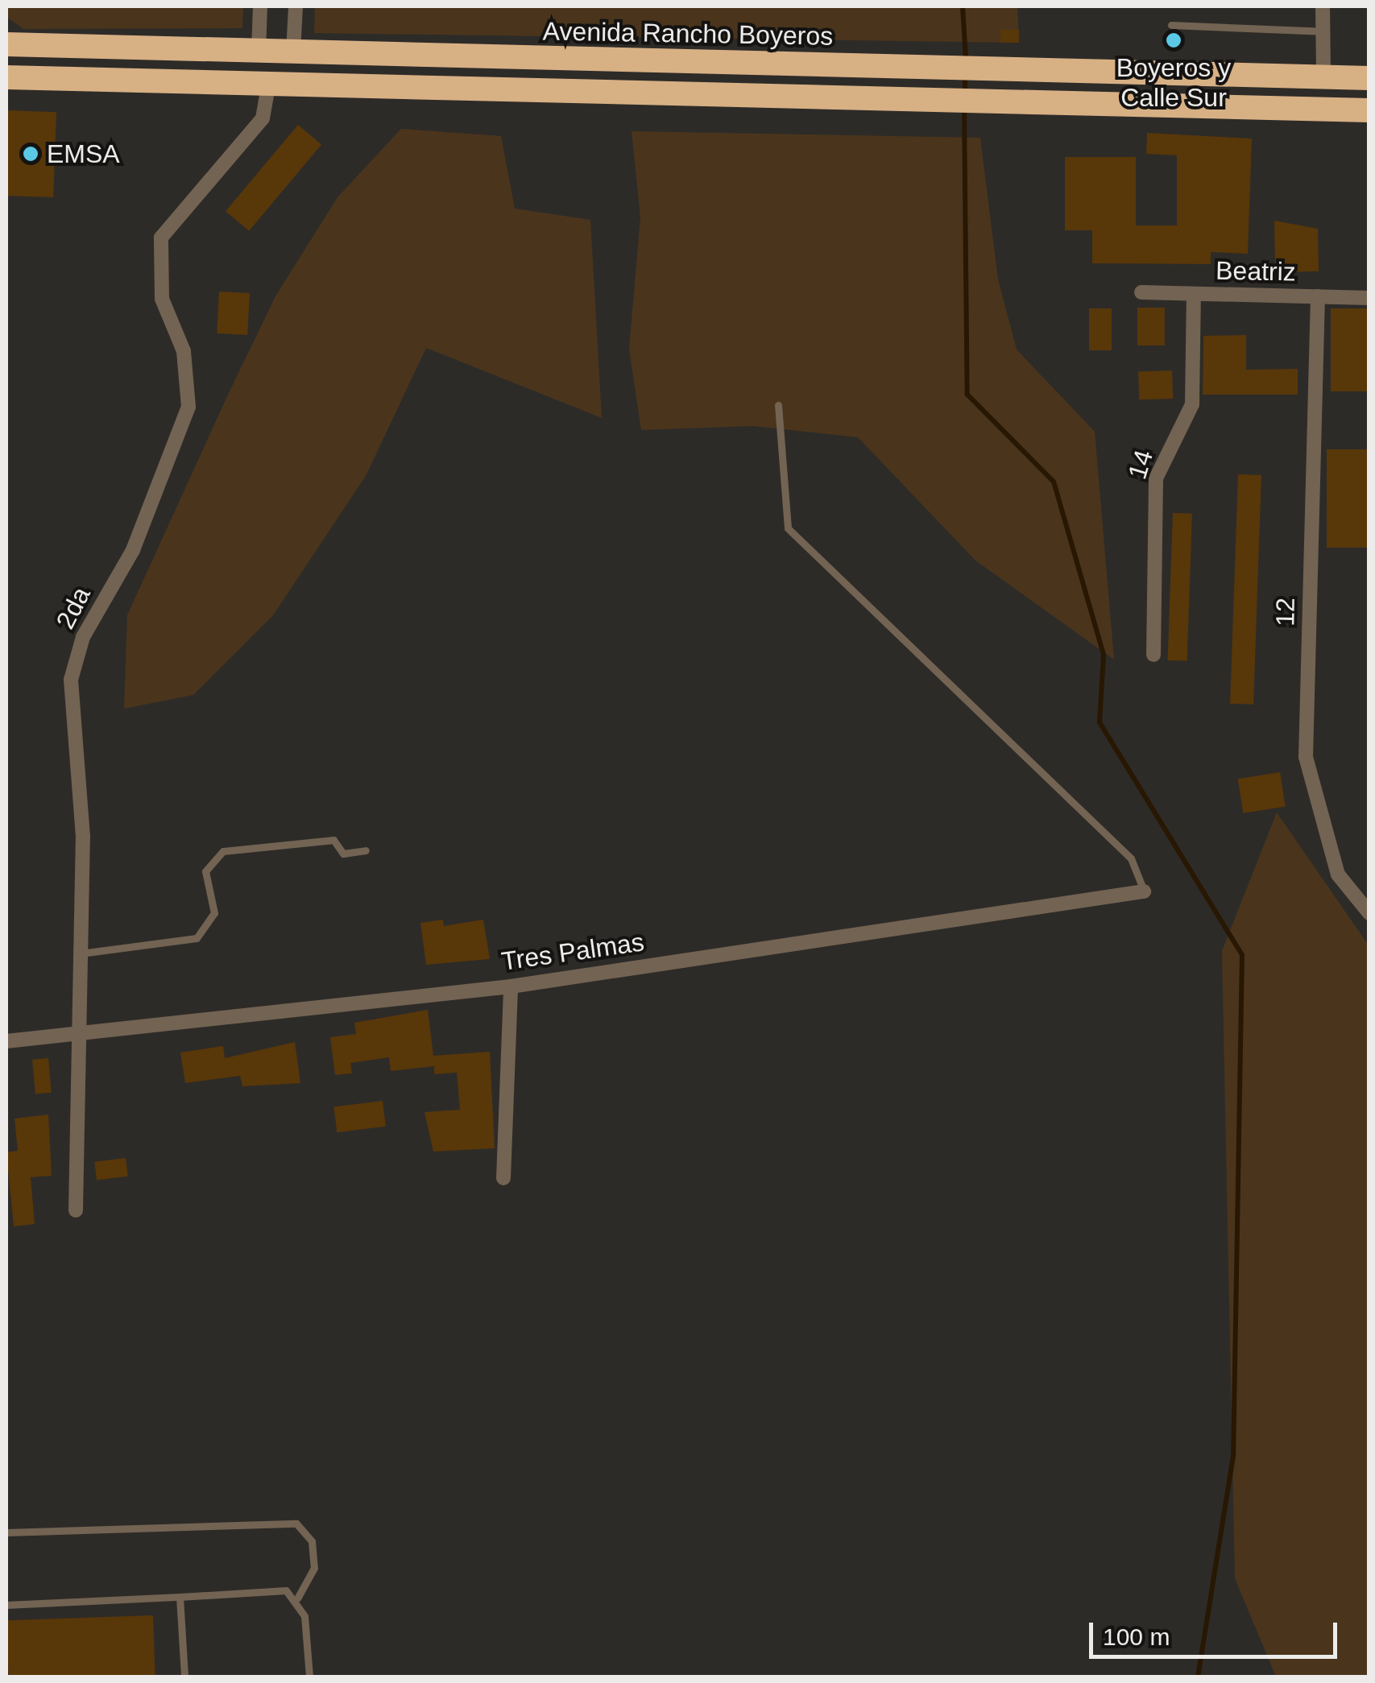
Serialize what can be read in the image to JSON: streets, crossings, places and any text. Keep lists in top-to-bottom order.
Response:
{
  "streets": {
    "highway": ["Avenida Rancho Boyeros"],
    "street": [
      "Beatriz",
      "14",
      "2da",
      "12",
      "Tres Palmas"
    ]
  },
  "crossings": [
    ["Beatriz", "14"],
    ["Beatriz", "12"],
    ["2da", "Tres Palmas"]
  ],
  "places": ["Boyeros y Calle Sur", "EMSA"],
  "scale_bar": "100 m"
}
